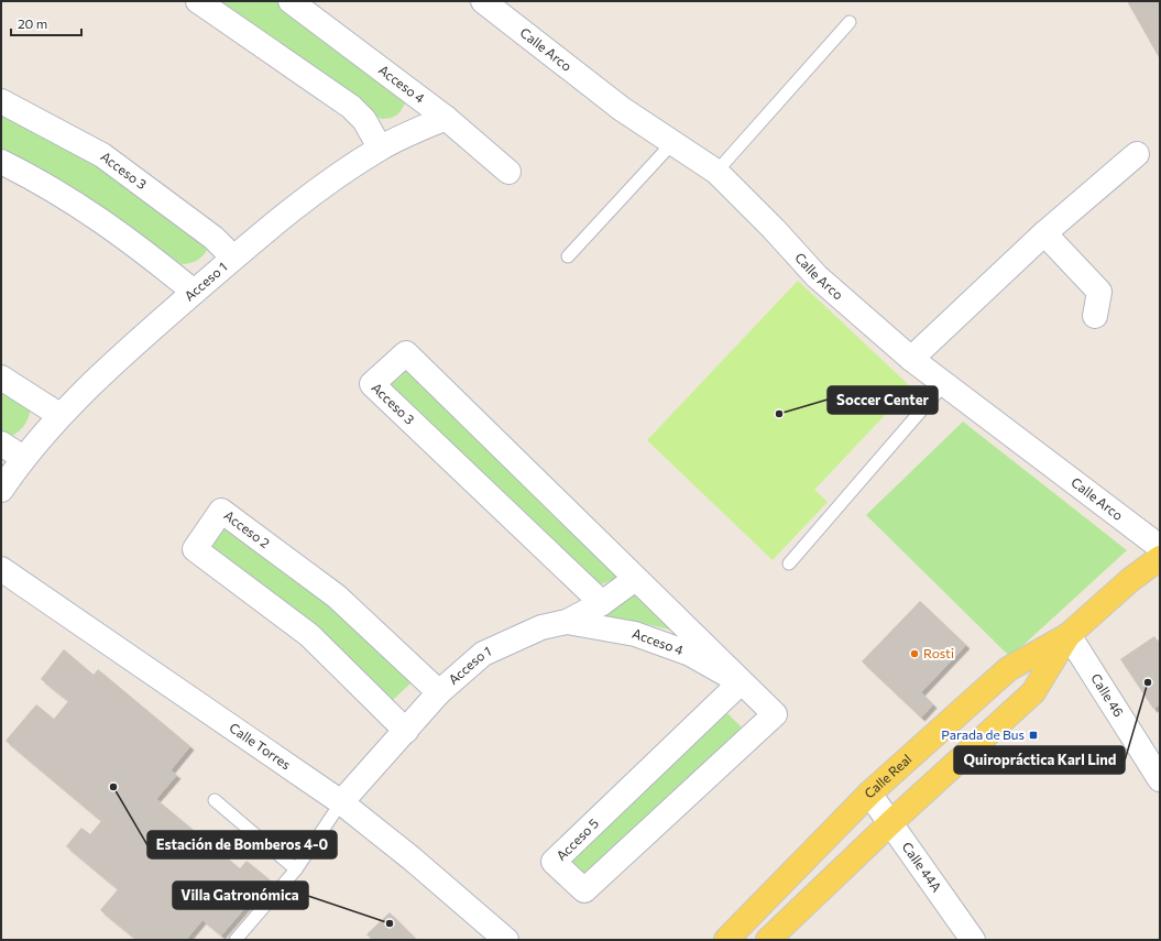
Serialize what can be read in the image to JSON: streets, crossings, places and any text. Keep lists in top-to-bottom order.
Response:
{
  "streets": {
    "main road": ["Calle Real"],
    "street": [
      "Calle Arco",
      "Acceso 4",
      "Acceso 3",
      "Acceso 1",
      "Acceso 2",
      "Calle 46",
      "Calle Torres",
      "Acceso 5",
      "Calle 44A"
    ]
  },
  "crossings": [
    ["Acceso 4", "Acceso 3"],
    ["Acceso 4", "Acceso 1"],
    ["Acceso 4", "Acceso 5"],
    ["Acceso 3", "Acceso 1"],
    ["Acceso 1", "Acceso 2"],
    ["Acceso 1", "Calle Torres"],
    ["Calle 46", "Calle Real"],
    ["Calle Real", "Calle 44A"]
  ],
  "places": {
    "other": [
      "Soccer Center",
      "Rosti",
      "Quiropráctica Karl Lind",
      "Estación de Bomberos 4-0",
      "Villa Gatronómica"
    ],
    "transit": ["Parada de Bus"]
  },
  "scale_bar": "20 m"
}
